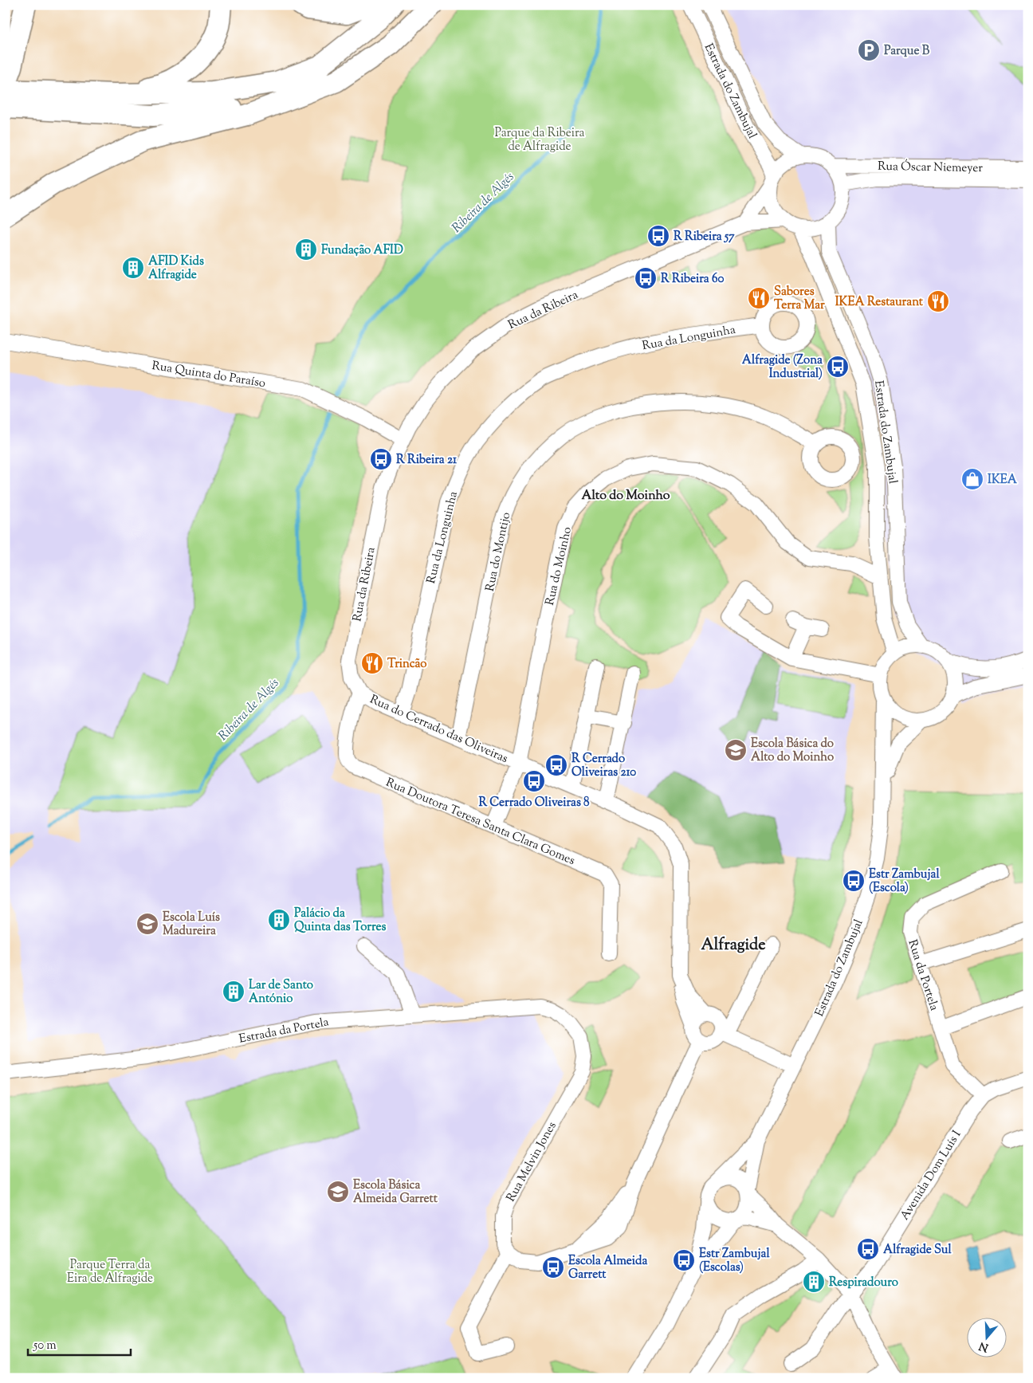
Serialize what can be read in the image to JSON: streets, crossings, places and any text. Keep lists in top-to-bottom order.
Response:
{
  "streets": {
    "street": [
      "Estrada do Zambujal",
      "Rua Óscar Niemeyer",
      "Rua da Ribeira",
      "Rua da Longuinha",
      "Rua Quinta do Paraíso",
      "Rua do Montijo",
      "Rua do Moinho",
      "Rua do Cerrado das Oliveiras",
      "Rua Doutora Teresa Santa Clara Gomes",
      "Rua da Portela",
      "Estrada da Portela",
      "Rua Melvin Jones",
      "Avenida Dom Luís I"
    ]
  },
  "crossings": [
    ["Estrada do Zambujal", "Rua Óscar Niemeyer"],
    ["Estrada do Zambujal", "Rua da Ribeira"],
    ["Estrada do Zambujal", "Rua do Moinho"],
    ["Rua Óscar Niemeyer", "Rua da Ribeira"],
    ["Rua da Ribeira", "Rua Quinta do Paraíso"],
    ["Rua da Ribeira", "Rua do Cerrado das Oliveiras"],
    ["Rua da Ribeira", "Rua Doutora Teresa Santa Clara Gomes"],
    ["Rua da Longuinha", "Rua do Cerrado das Oliveiras"],
    ["Rua do Montijo", "Rua do Cerrado das Oliveiras"],
    ["Rua do Moinho", "Rua do Cerrado das Oliveiras"],
    ["Rua do Cerrado das Oliveiras", "Rua Doutora Teresa Santa Clara Gomes"],
    ["Rua da Portela", "Avenida Dom Luís I"],
    ["Estrada da Portela", "Rua Melvin Jones"]
  ],
  "districts": ["Alto do Moinho", "Alfragide"],
  "water": ["Ribeira de Algés"],
  "parks": ["Parque da Ribeira de Alfragide", "Parque Terra da Eira de Alfragide"],
  "places": {
    "parking": ["Parque B"],
    "bus stop": [
      "R Ribeira 57",
      "R Ribeira 60",
      "Alfragide (Zona Industrial)",
      "R Ribeira 21",
      "R Cerrado Oliveiras 210",
      "R Cerrado Oliveiras 8",
      "Estr Zambujal (Escola)",
      "Alfragide Sul",
      "Estr Zambujal (Escolas)",
      "Escola Almeida Garrett"
    ],
    "building": [
      "Fundação AFID",
      "AFID Kids Alfragide",
      "Palácio da Quinta das Torres",
      "Lar de Santo António",
      "Respiradouro"
    ],
    "restaurant": ["Sabores Terra Mar", "IKEA Restaurant", "Trincão"],
    "shop": ["IKEA"],
    "school or university": ["Escola Básica do Alto do Moinho", "Escola Luís Madureira", "Escola Básica Almeida Garrett"]
  },
  "scale_bar": "50 m",
  "north": "bottom"
}
